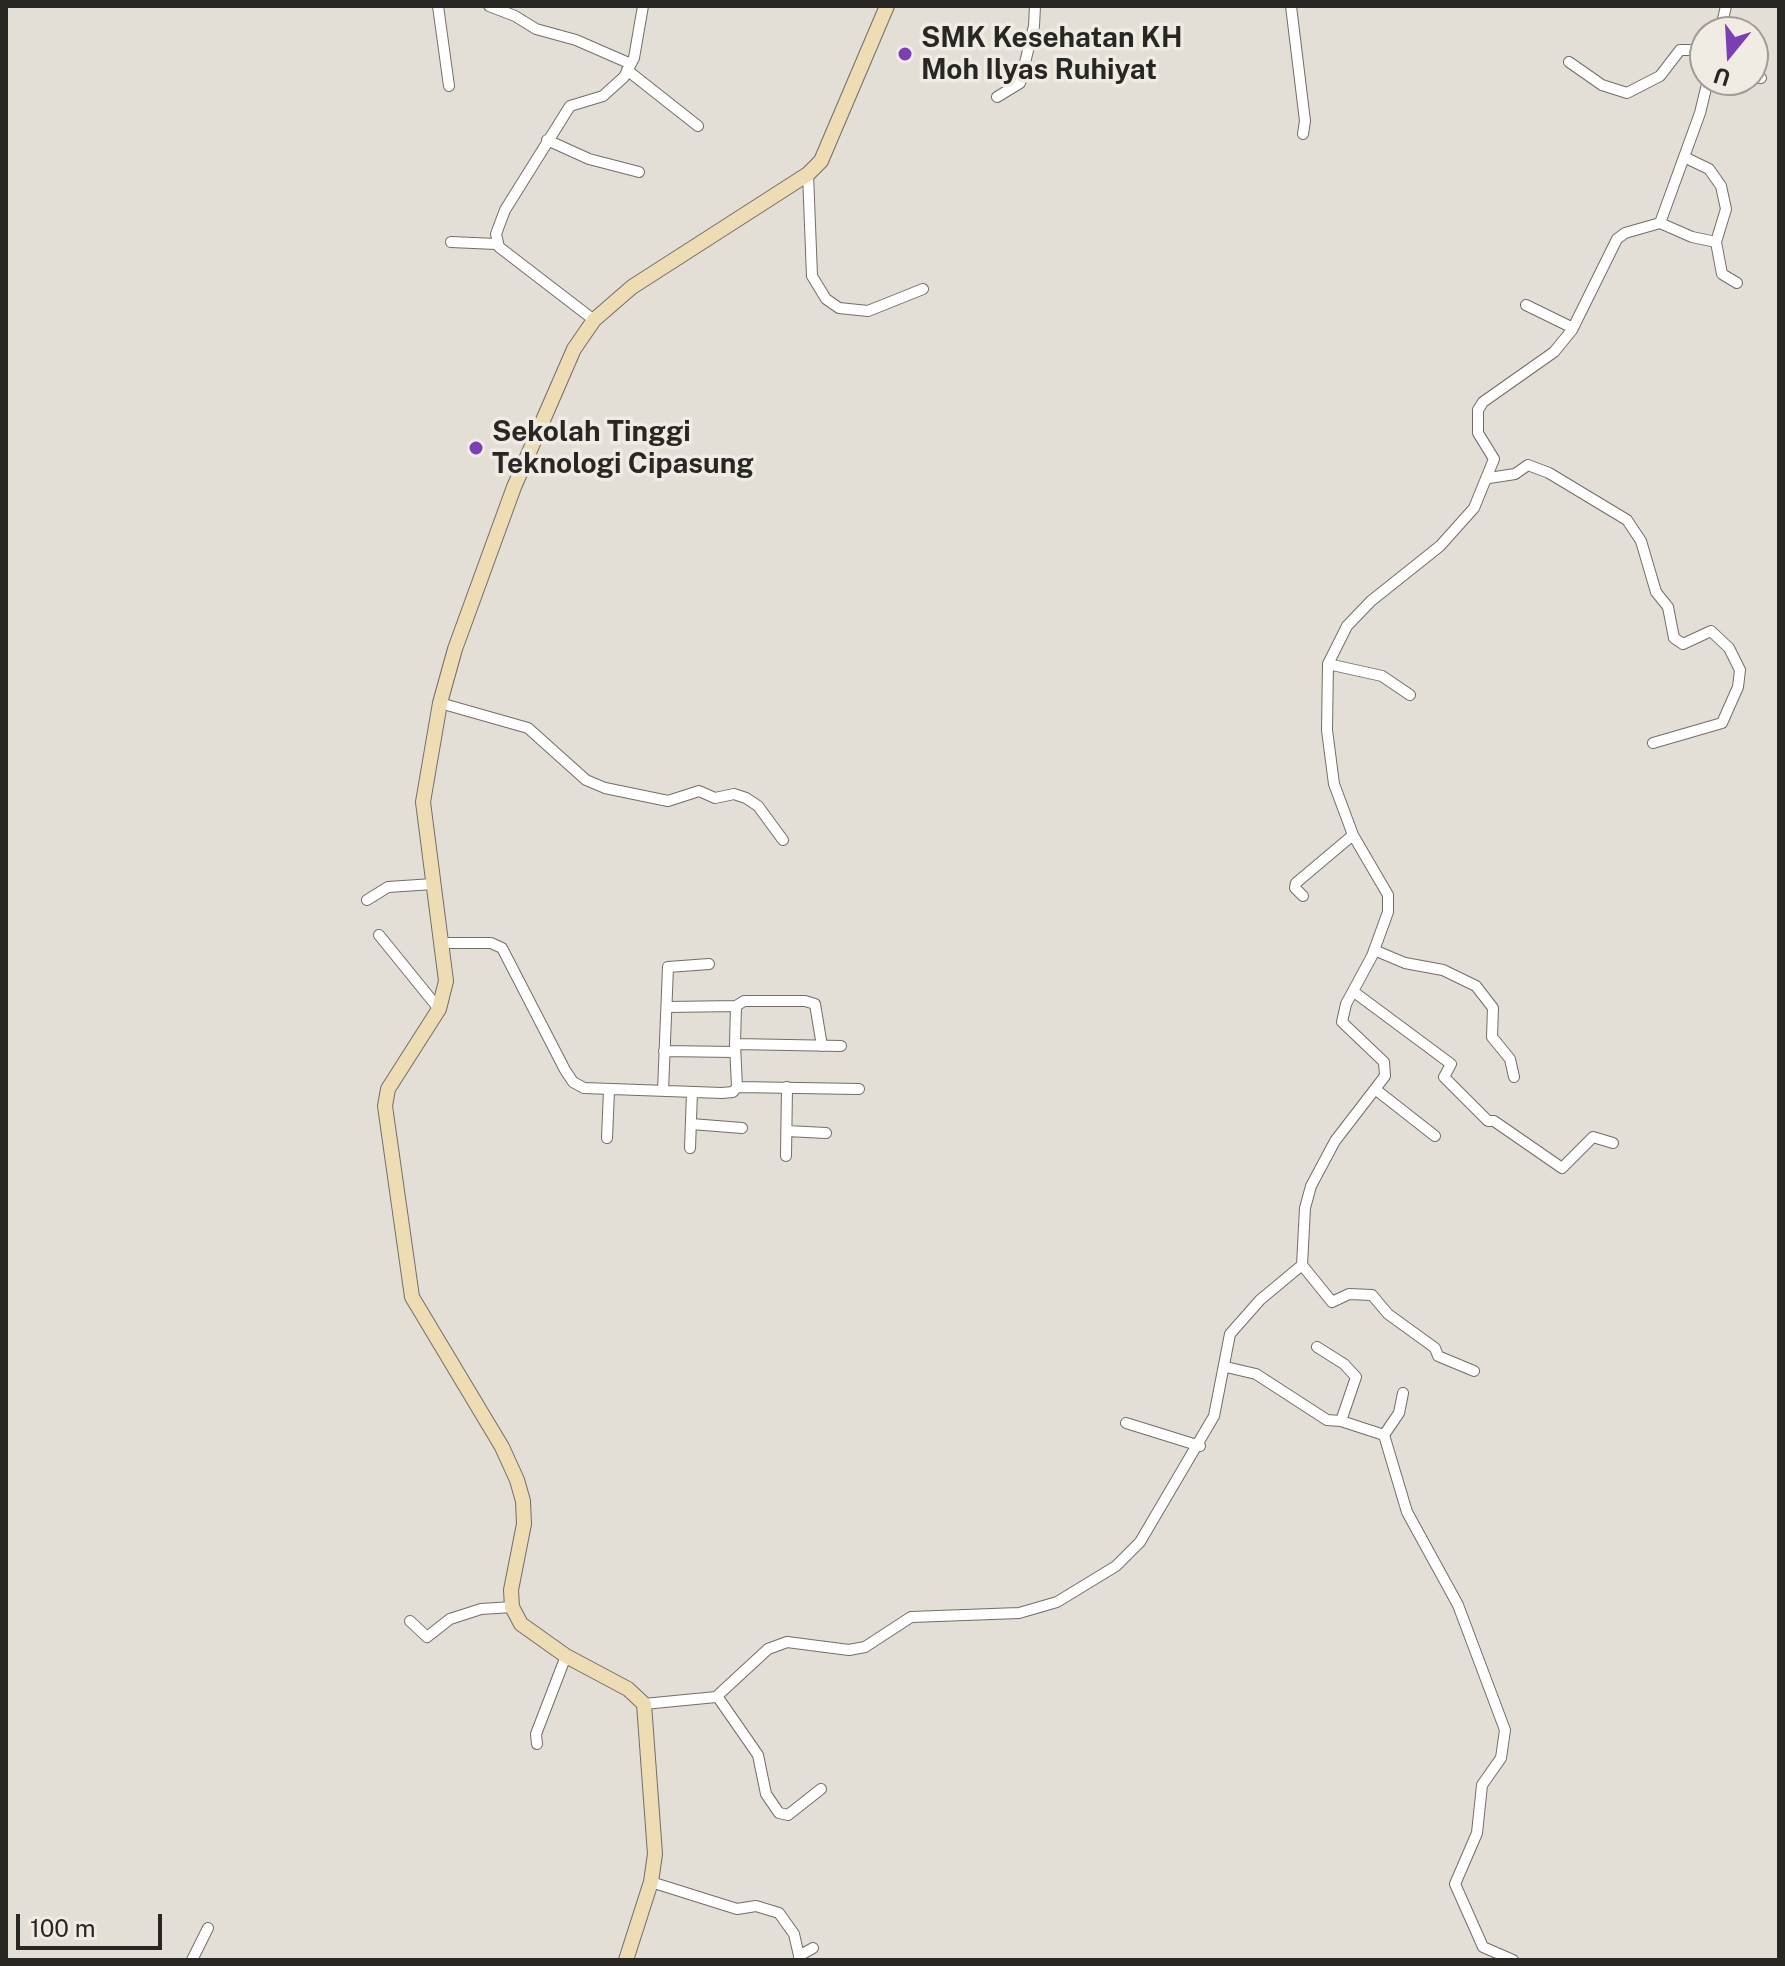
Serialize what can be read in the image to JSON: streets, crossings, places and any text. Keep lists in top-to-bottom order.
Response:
{
  "places": ["SMK Kesehatan KH Moh Ilyas Ruhiyat", "Sekolah Tinggi Teknologi Cipasung"],
  "scale_bar": "100 m",
  "north": "bottom"
}
